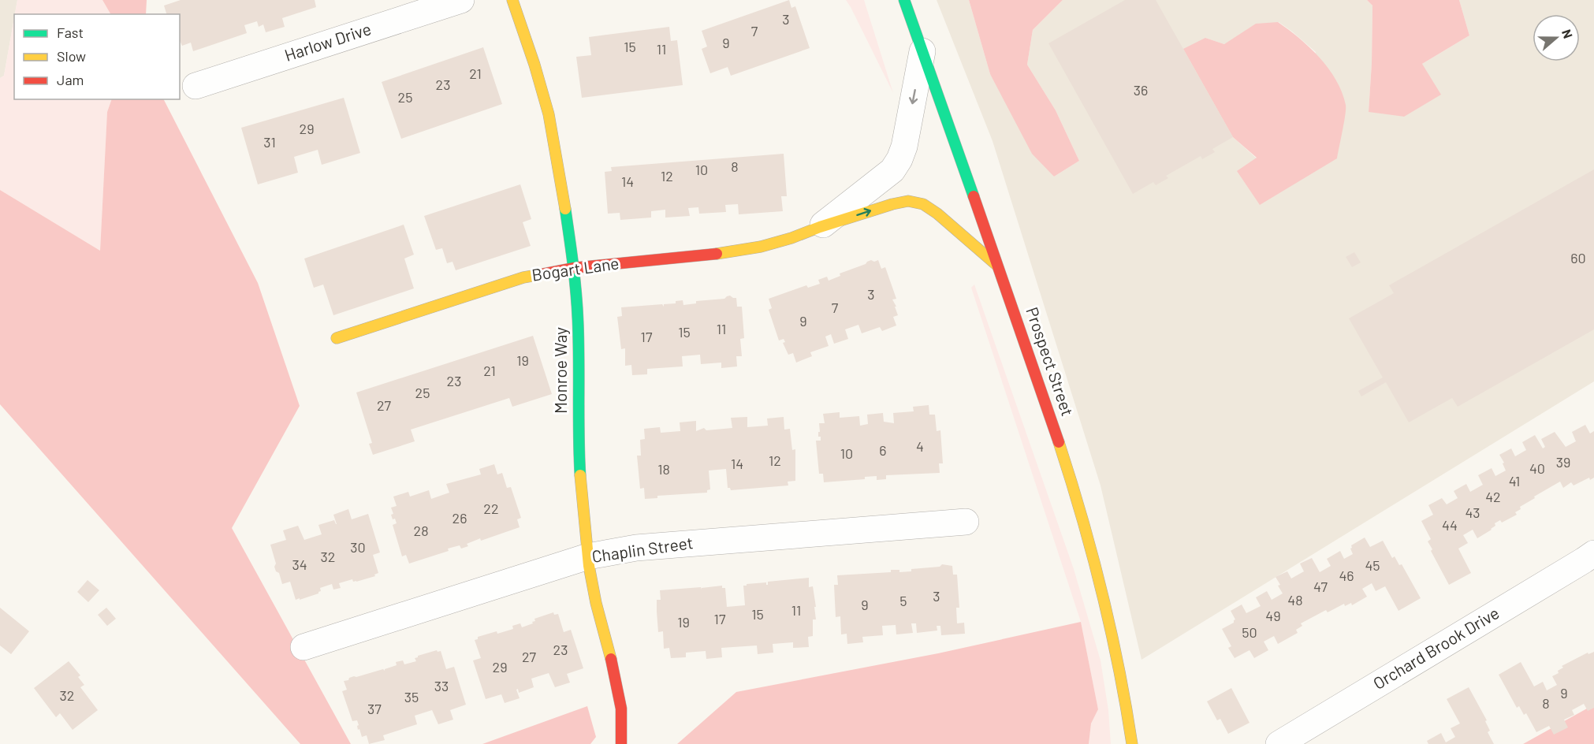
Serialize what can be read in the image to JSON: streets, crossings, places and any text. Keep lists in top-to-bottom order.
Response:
{
  "streets": {
    "street": [
      "Harlow Drive",
      "Bogart Lane",
      "Prospect Street",
      "Monroe Way",
      "Chaplin Street",
      "Orchard Brook Drive"
    ]
  },
  "crossings": [
    ["Bogart Lane", "Prospect Street"],
    ["Bogart Lane", "Monroe Way"],
    ["Monroe Way", "Chaplin Street"]
  ],
  "house_numbers": [
    "3",
    "7",
    "9",
    "15",
    "11",
    "21",
    "23",
    "36",
    "25",
    "29",
    "31",
    "8",
    "10",
    "12",
    "14",
    "60",
    "3",
    "7",
    "9",
    "11",
    "15",
    "17",
    "19",
    "21",
    "23",
    "25",
    "27",
    "4",
    "6",
    "10",
    "12",
    "39",
    "14",
    "40",
    "18",
    "41",
    "42",
    "22",
    "43",
    "26",
    "44",
    "28",
    "30",
    "32",
    "34",
    "45",
    "46",
    "47",
    "3",
    "48",
    "5",
    "9",
    "11",
    "15",
    "49",
    "17",
    "19",
    "50",
    "23",
    "27",
    "29",
    "33",
    "9",
    "32",
    "35",
    "8",
    "37"
  ],
  "legend": ["Fast", "Slow", "Jam"],
  "north": "right"
}
